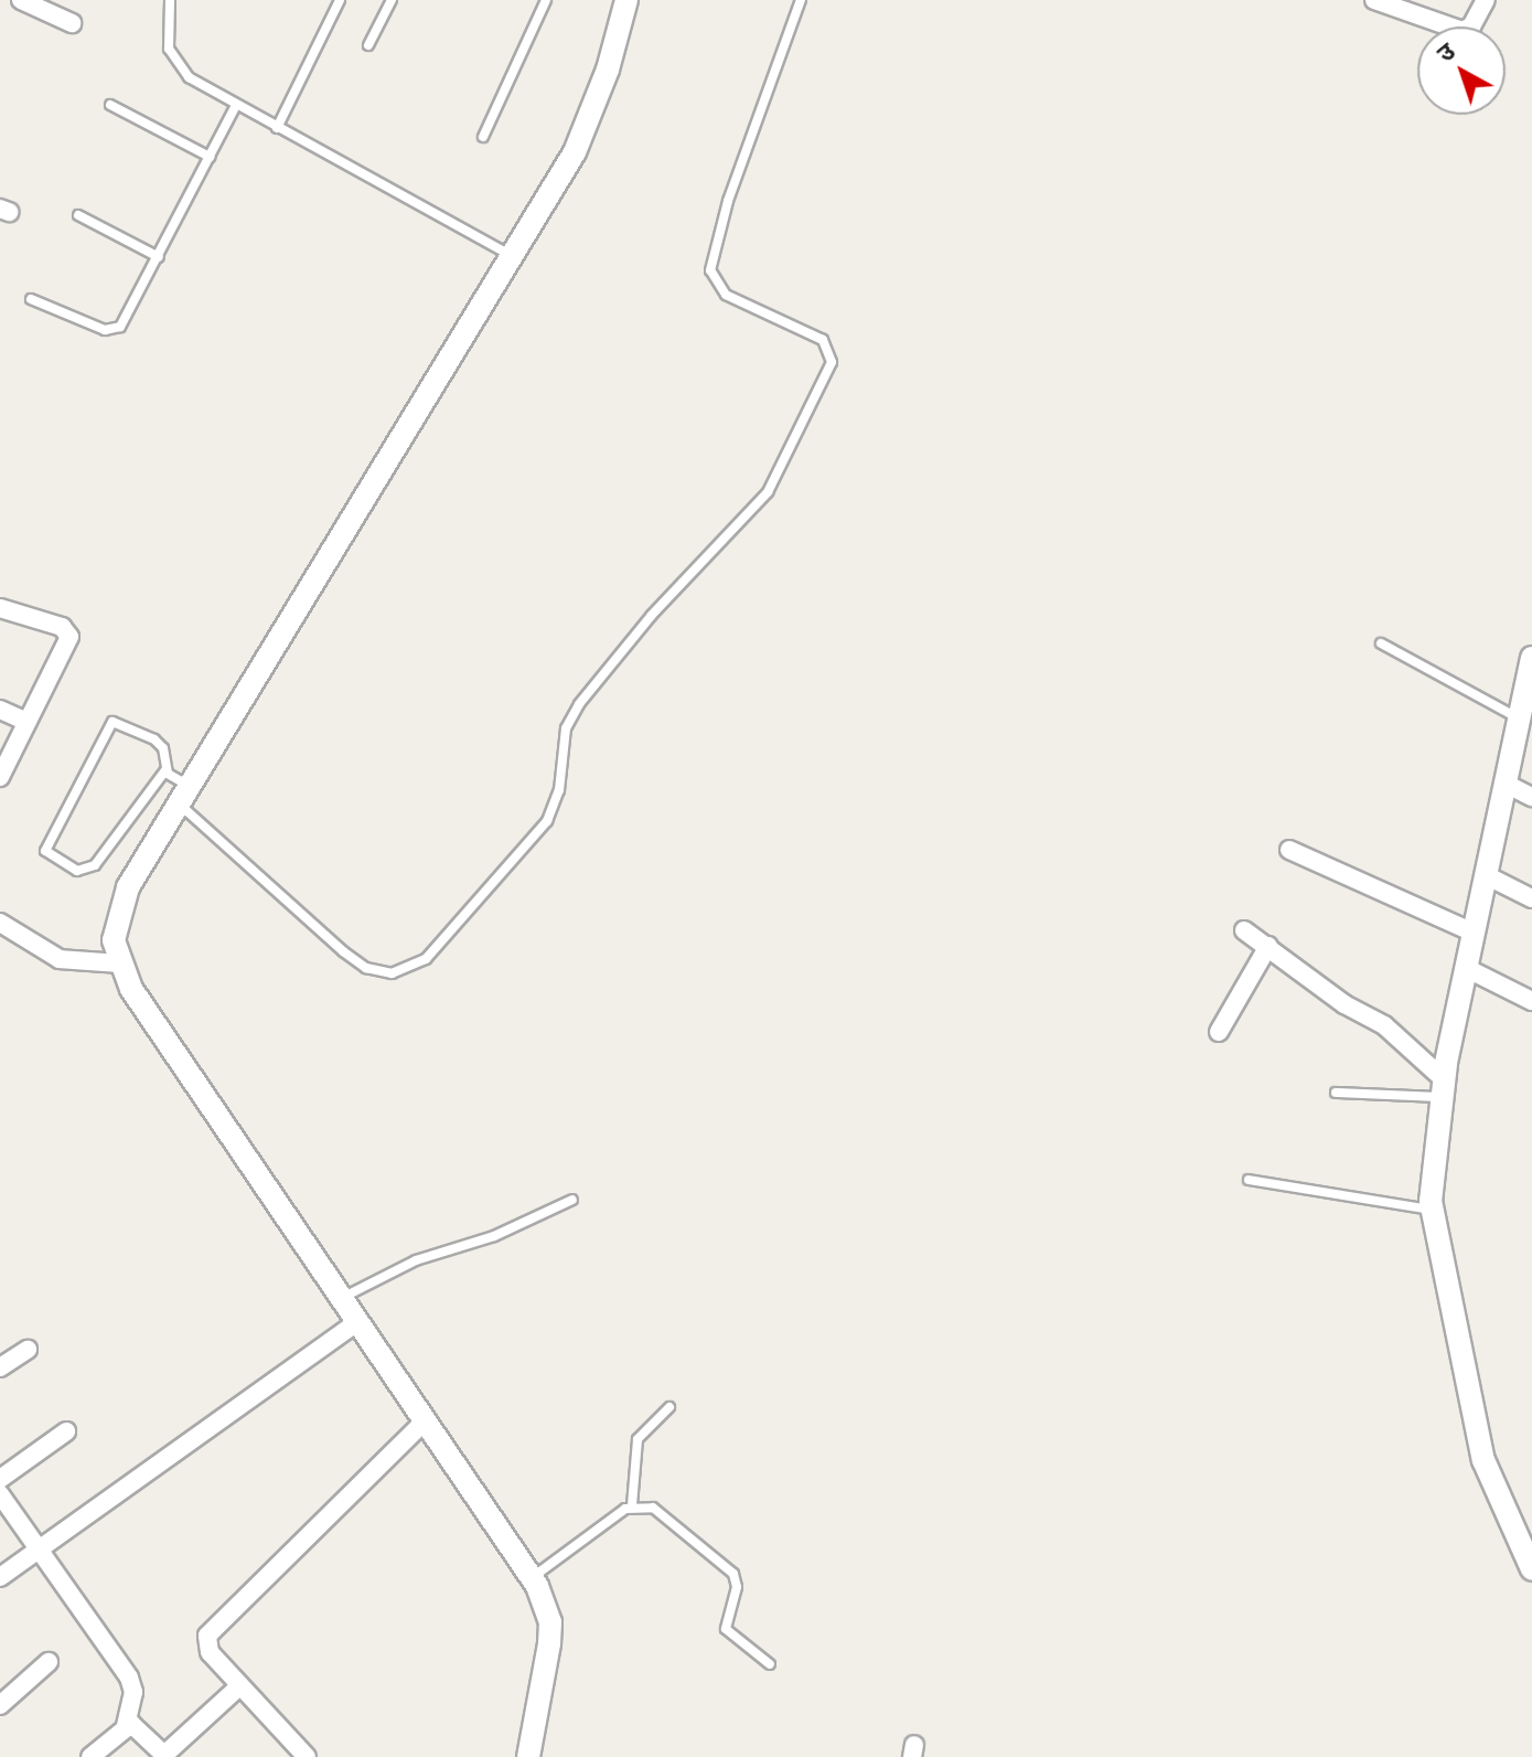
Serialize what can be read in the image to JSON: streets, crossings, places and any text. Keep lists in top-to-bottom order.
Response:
{
  "north": "top left"
}
